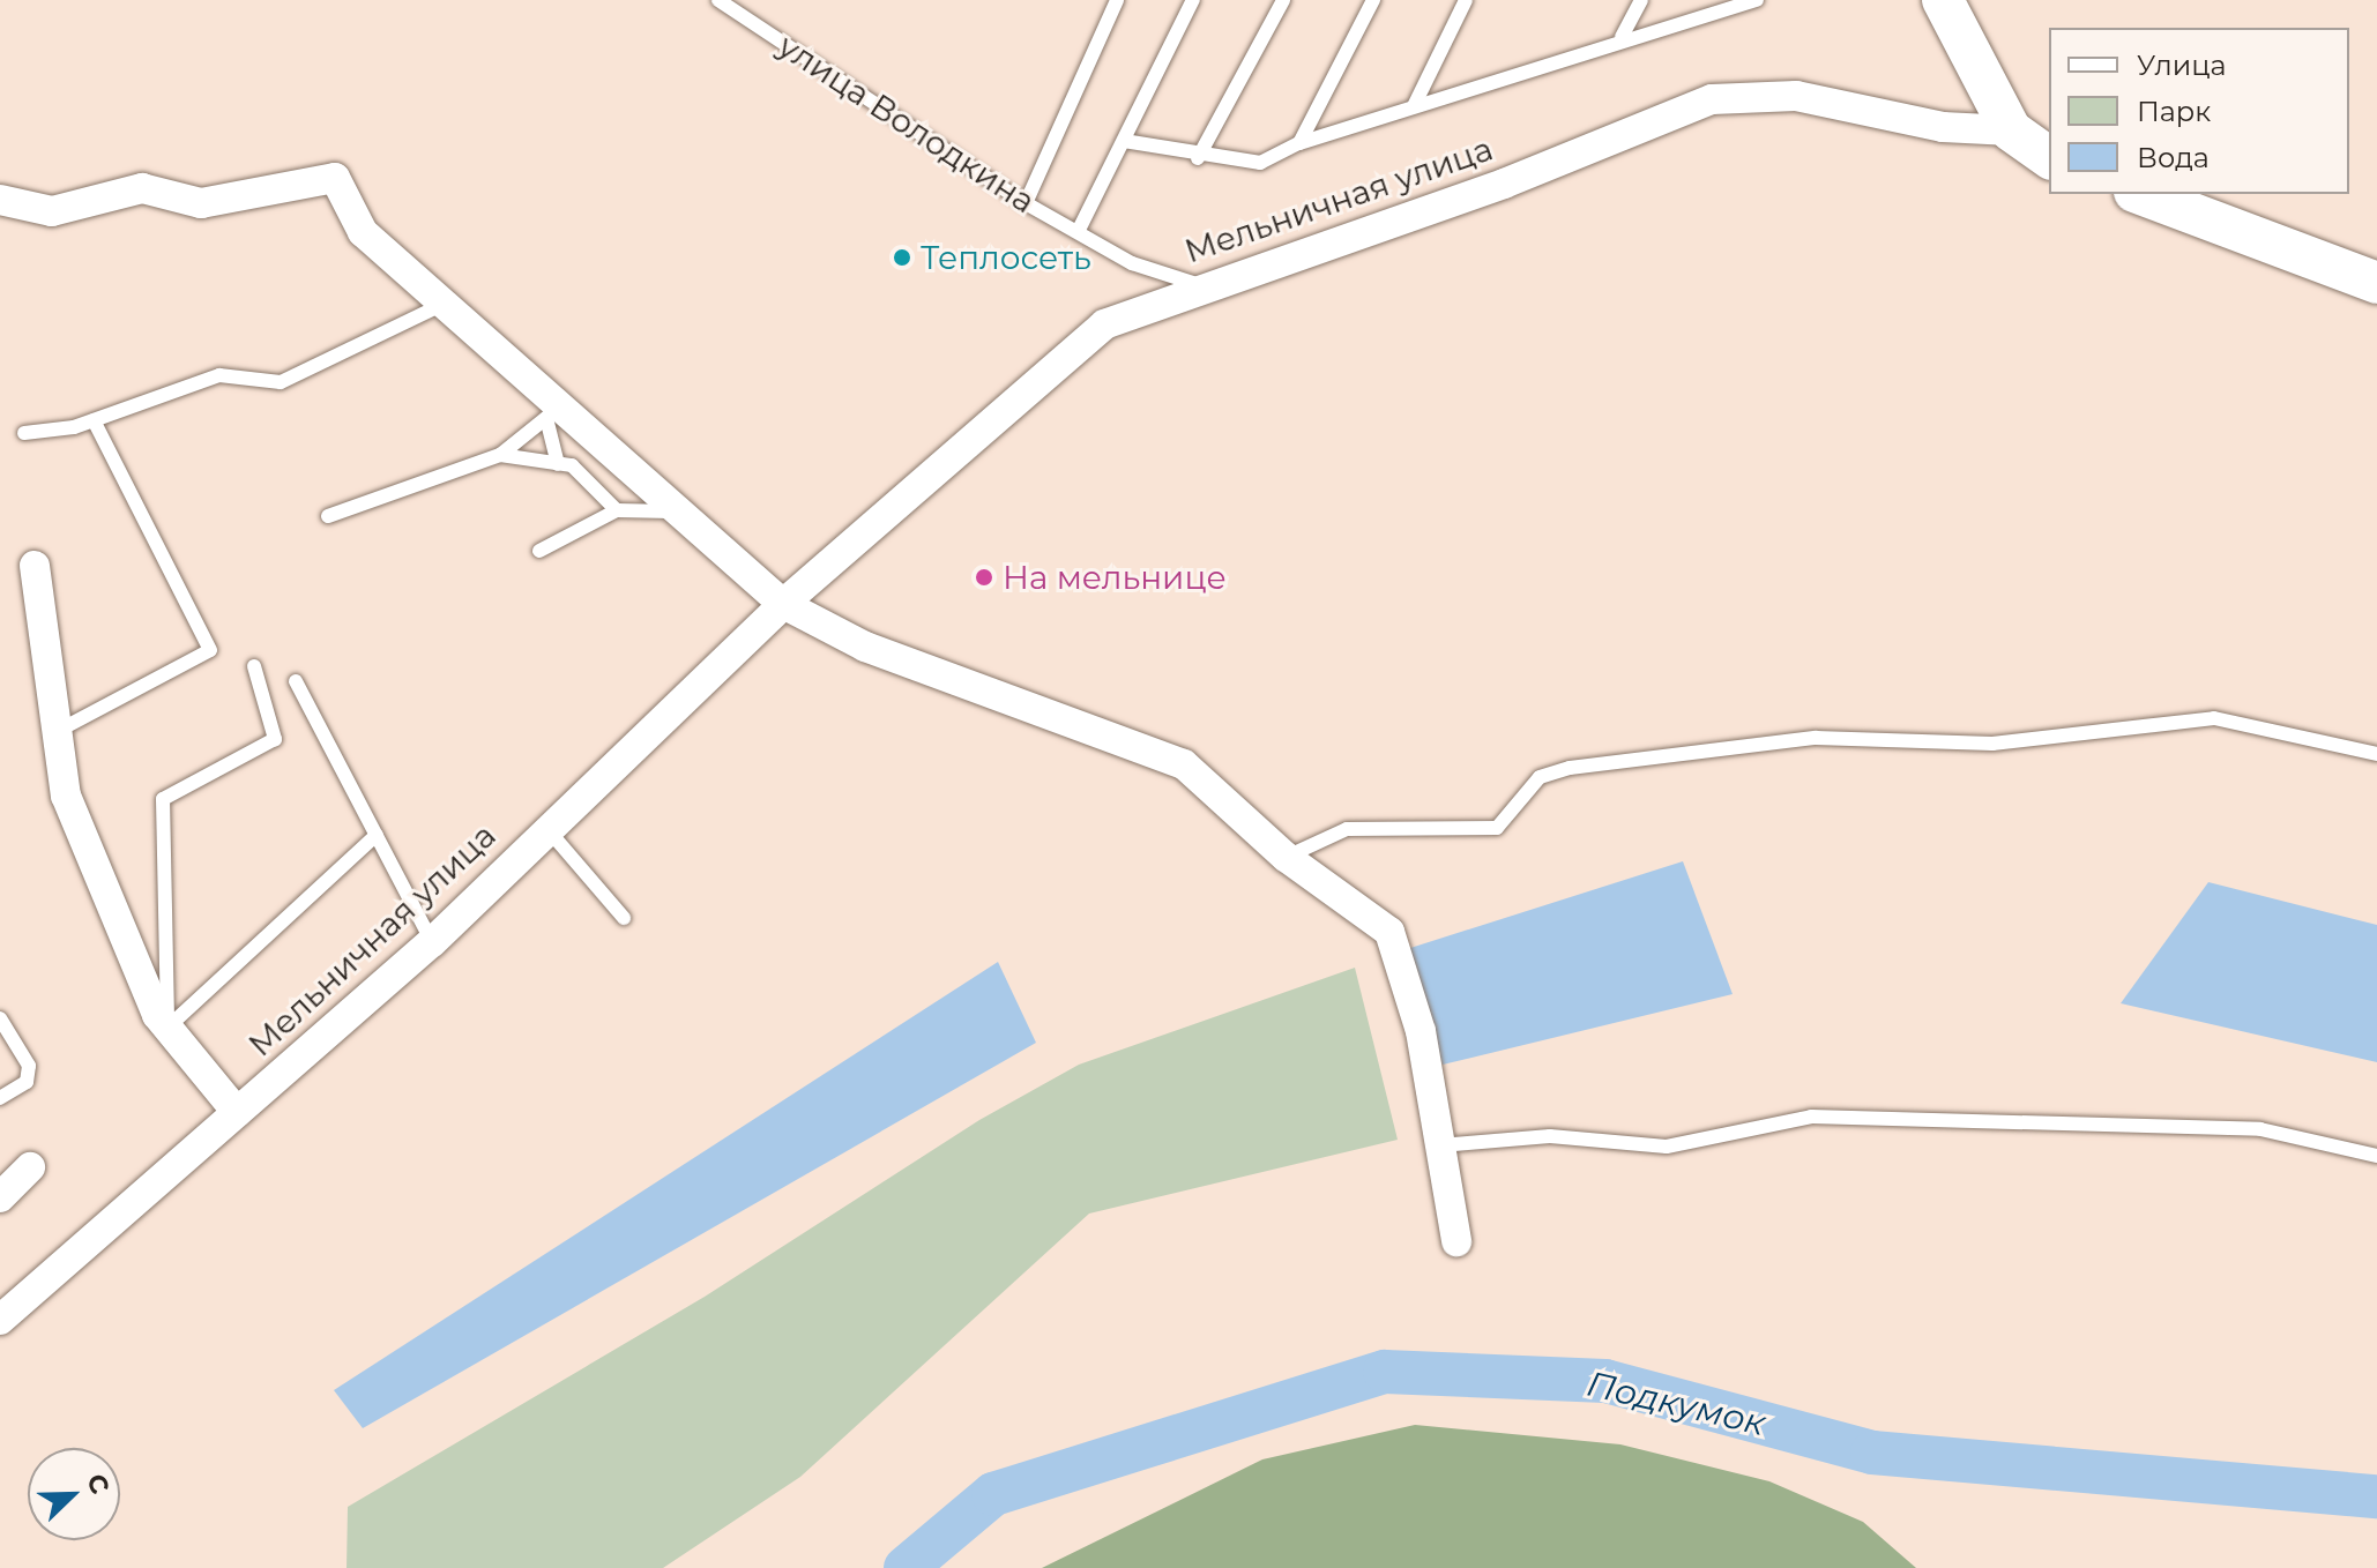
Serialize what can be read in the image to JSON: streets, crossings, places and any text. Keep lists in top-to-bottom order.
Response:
{
  "streets": {
    "street": ["Мельничная улица"],
    "lane": ["улица Володкина"]
  },
  "crossings": [
    ["улица Володкина", "Мельничная улица"]
  ],
  "water": ["Подкумок"],
  "places": ["Теплосеть", "На мельнице"],
  "legend": ["Улица", "Парк", "Вода"],
  "north": "top right"
}
